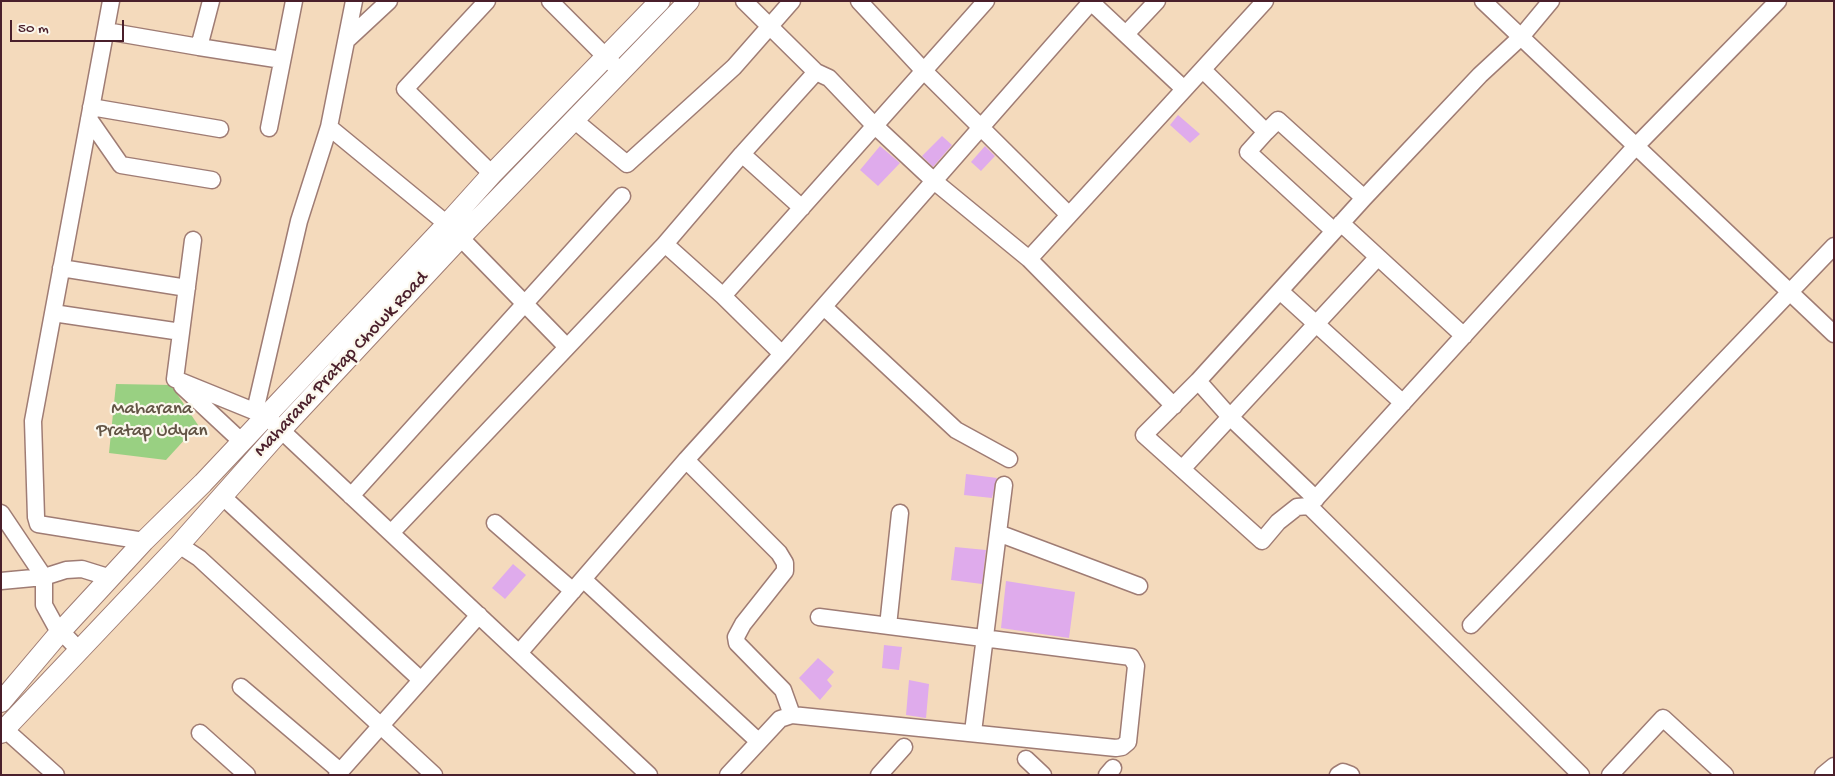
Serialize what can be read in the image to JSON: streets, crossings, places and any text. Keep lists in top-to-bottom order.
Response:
{
  "streets": {
    "main road": ["Maharana Pratap Chowk Road"]
  },
  "parks": ["Maharana Pratap Udyan"],
  "scale_bar": "50 m"
}
